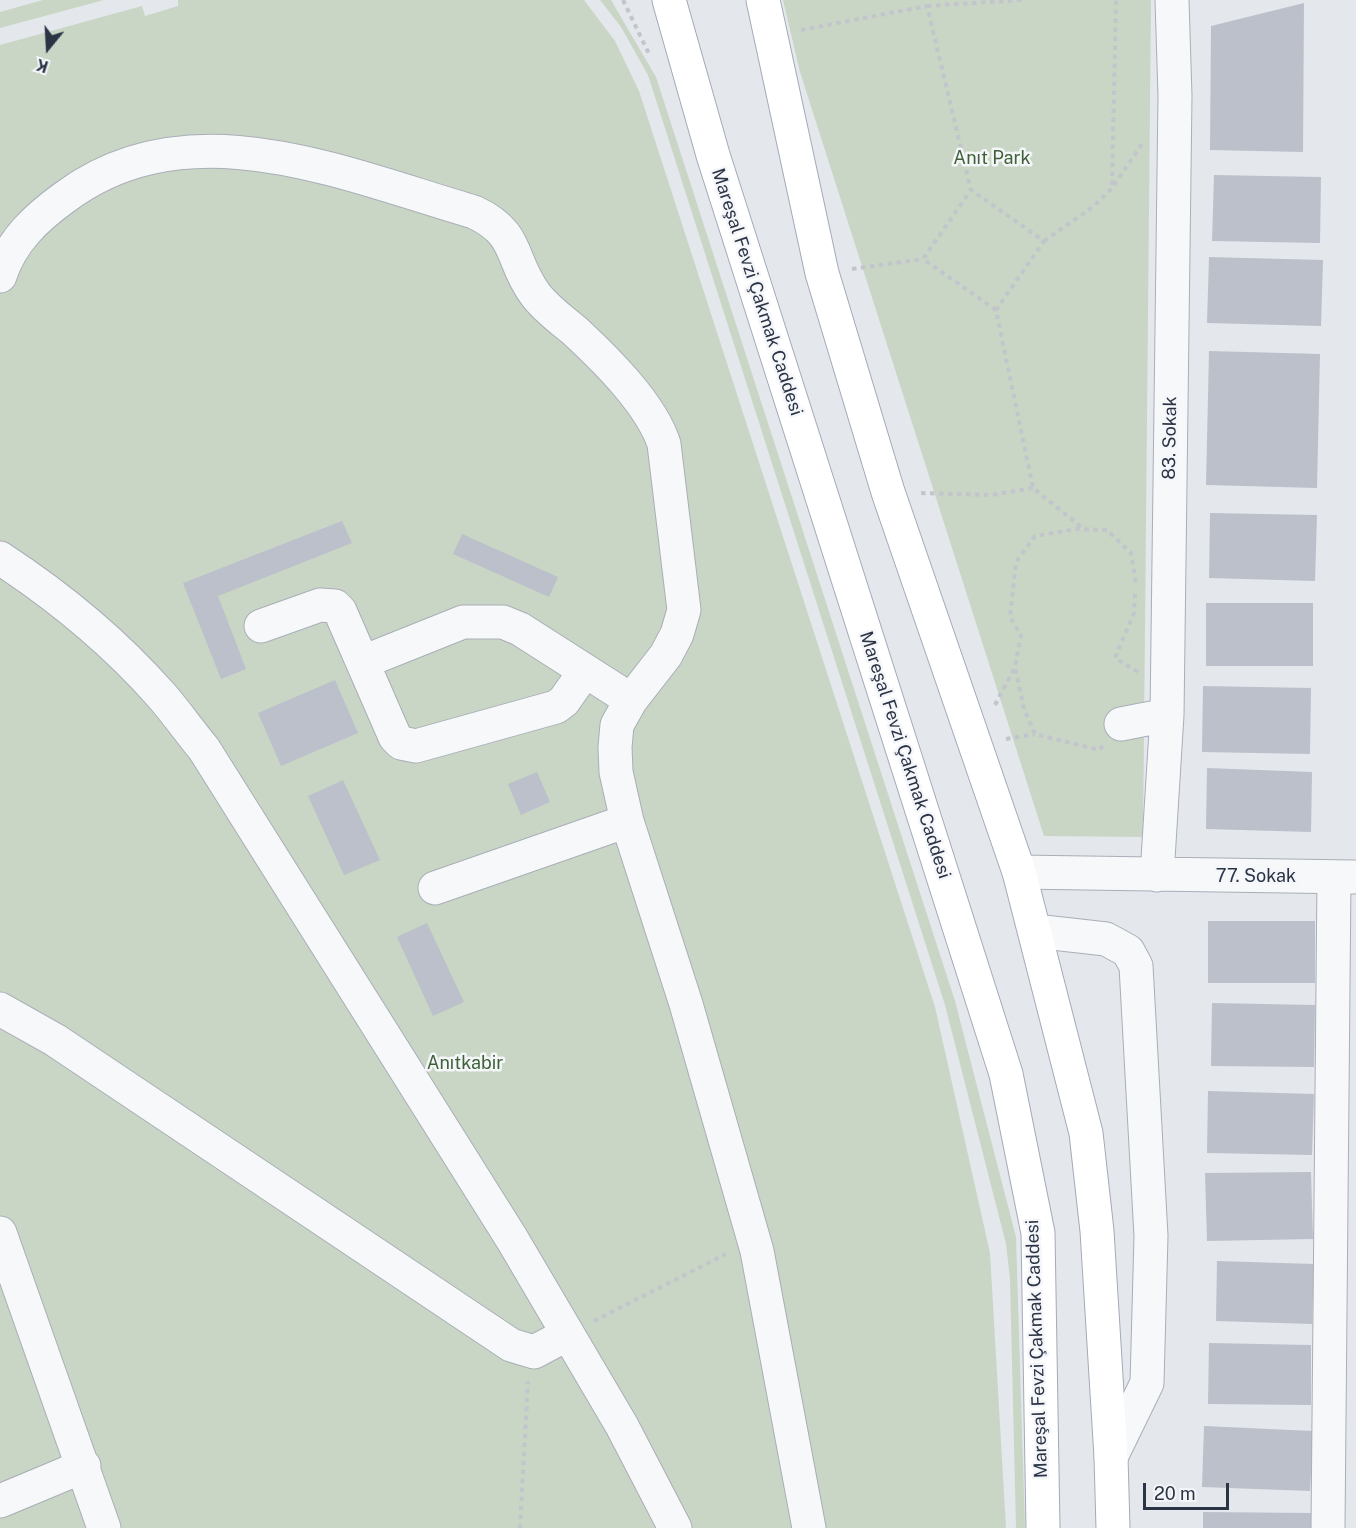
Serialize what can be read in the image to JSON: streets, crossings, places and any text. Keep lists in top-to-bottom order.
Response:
{
  "streets": {
    "main road": ["Mareşal Fevzi Çakmak Caddesi"],
    "street": ["83. Sokak", "77. Sokak"]
  },
  "crossings": [
    ["83. Sokak", "77. Sokak"]
  ],
  "parks": ["Anıt Park", "Anıtkabir"],
  "scale_bar": "20 m",
  "north": "bottom"
}
